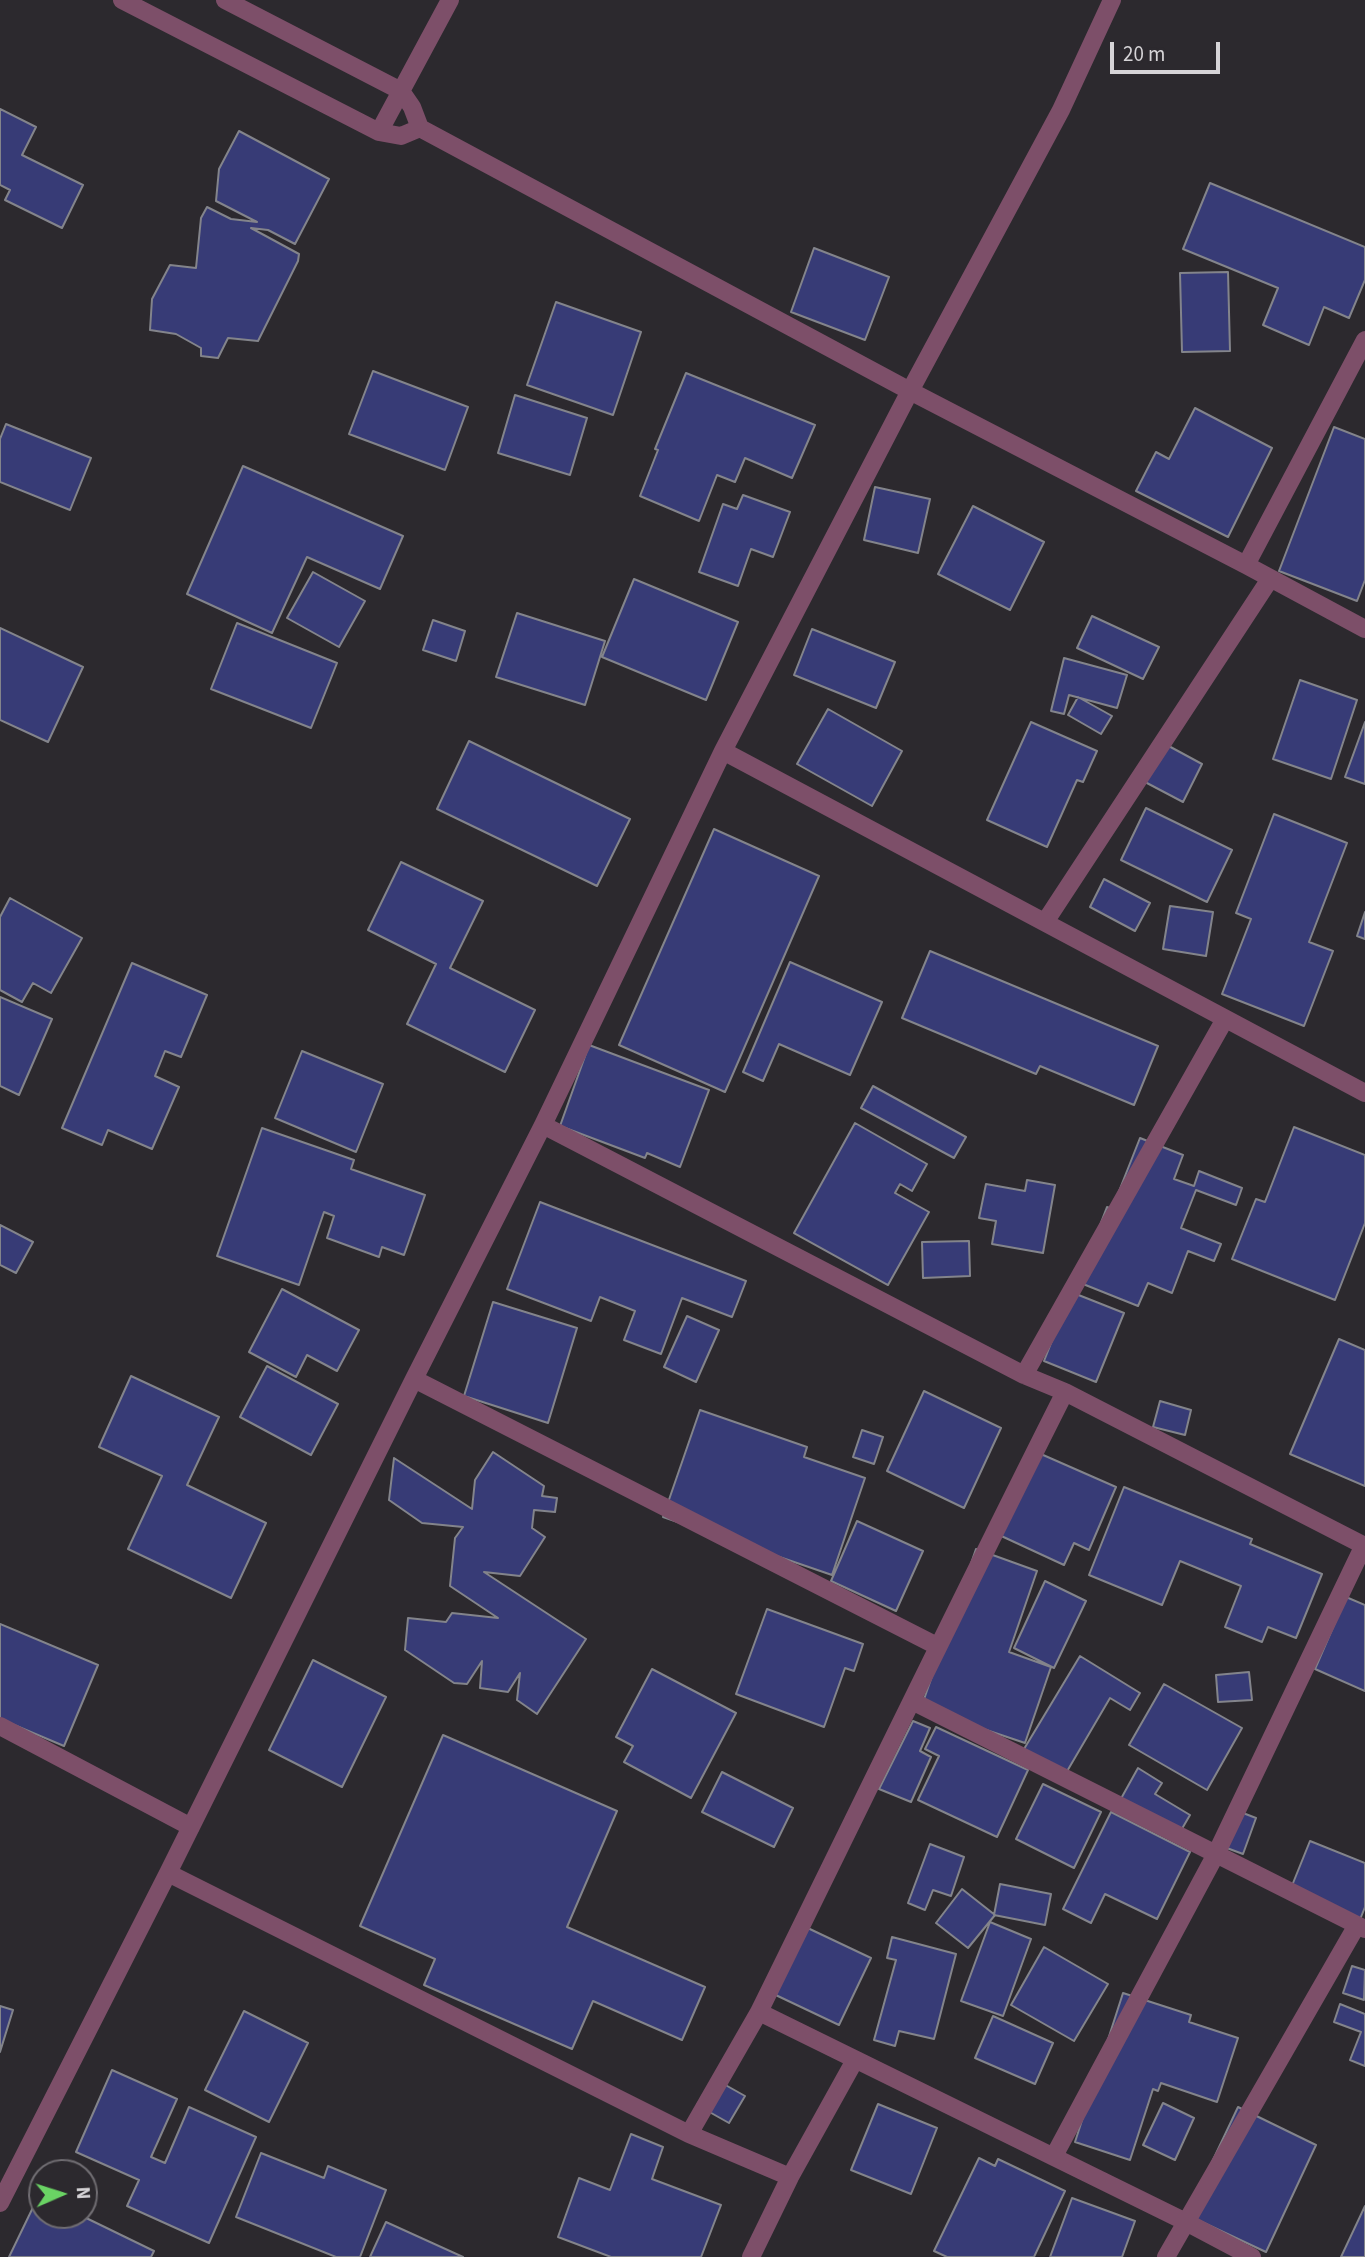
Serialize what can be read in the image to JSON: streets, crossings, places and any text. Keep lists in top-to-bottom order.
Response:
{
  "scale_bar": "20 m",
  "north": "right"
}
